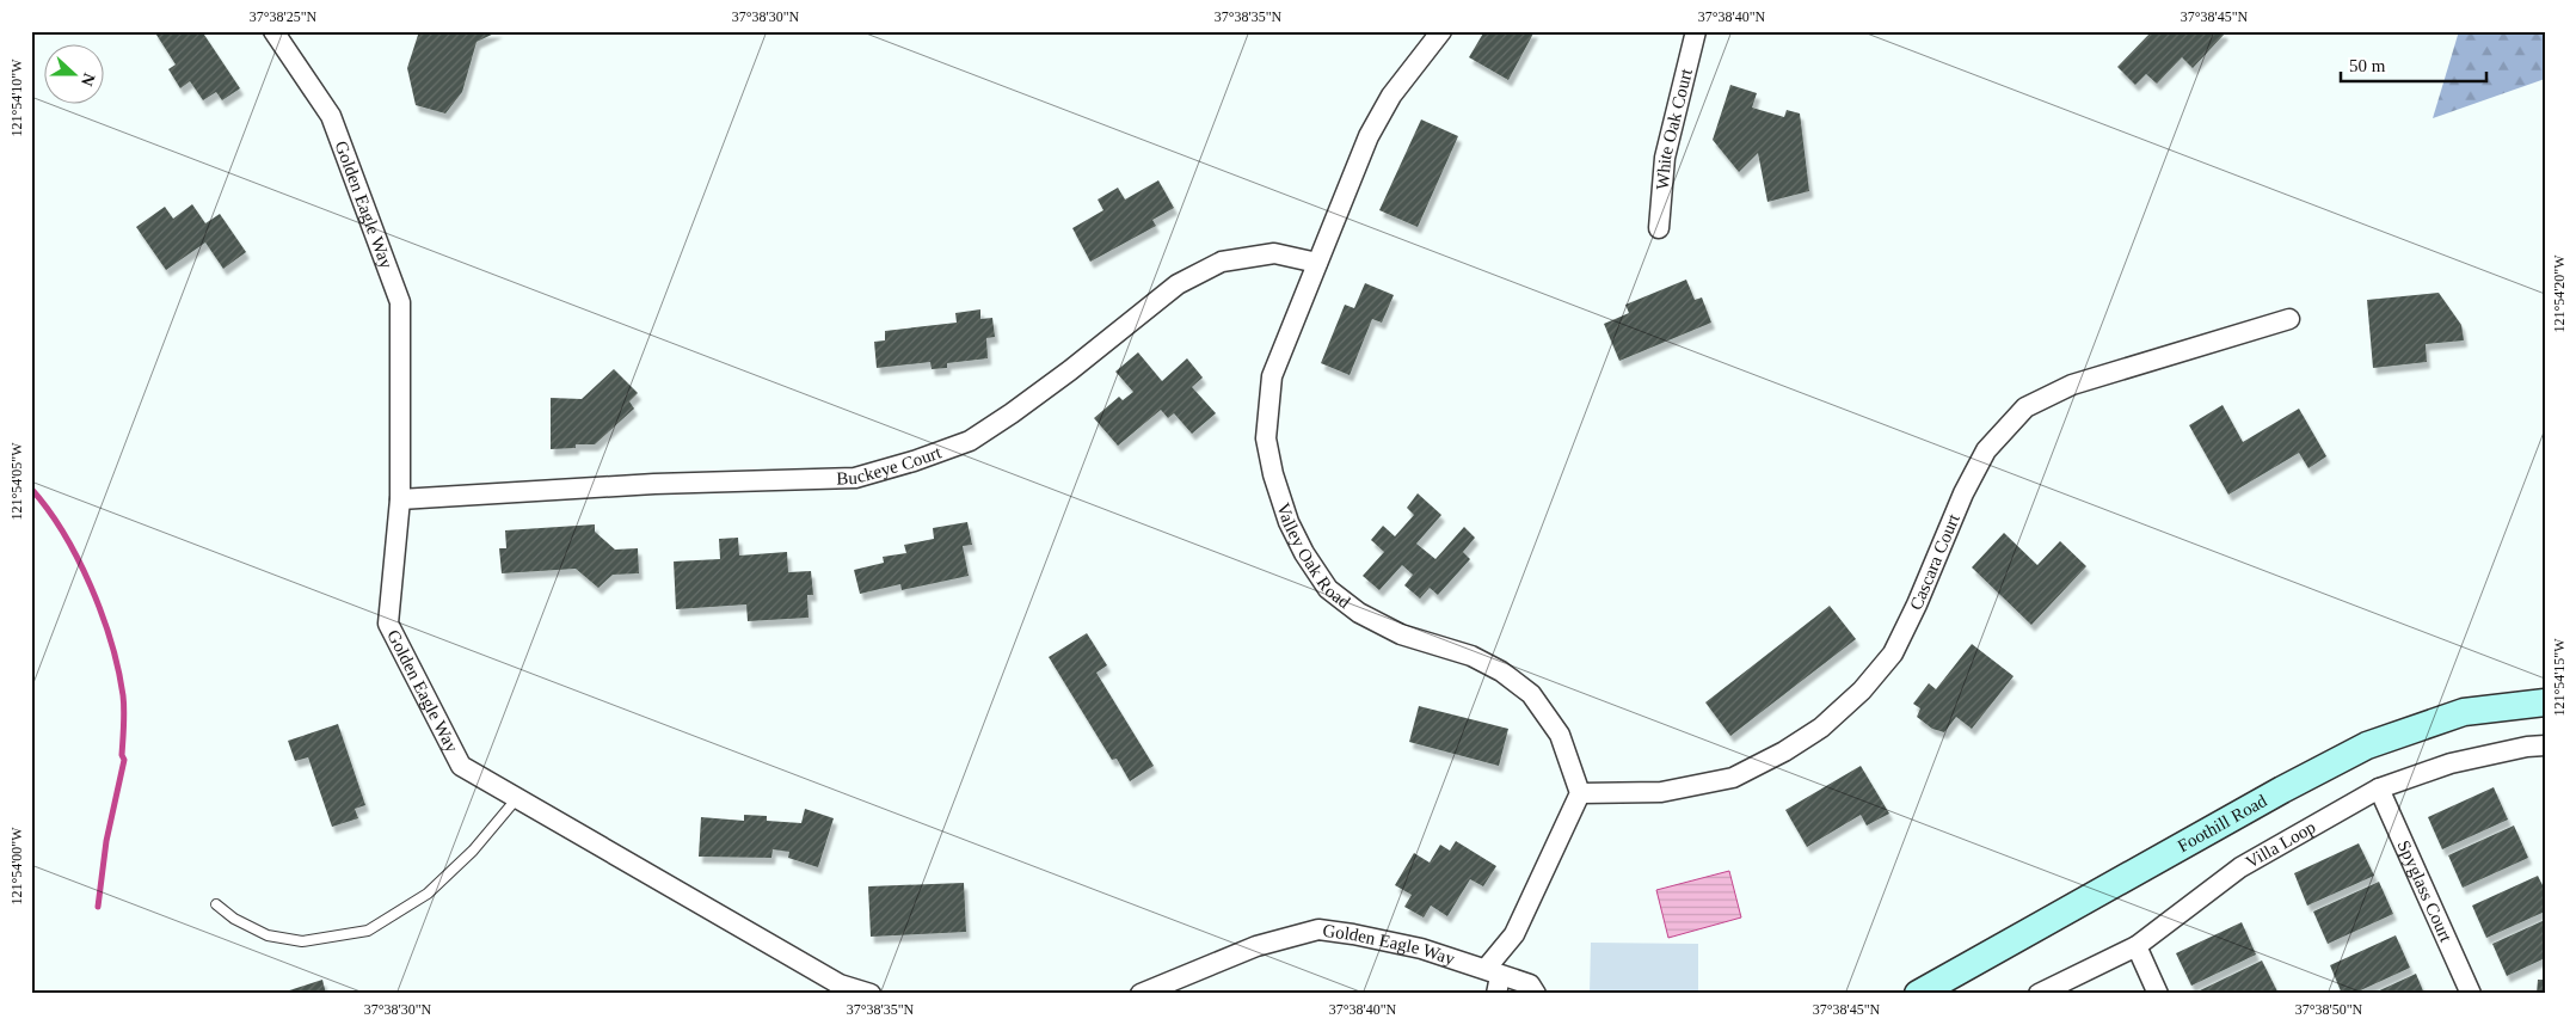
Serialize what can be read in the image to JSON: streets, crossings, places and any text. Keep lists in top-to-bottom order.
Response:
{
  "streets": {
    "main road": ["Foothill Road"],
    "street": [
      "White Oak Court",
      "Golden Eagle Way",
      "Buckeye Court",
      "Valley Oak Road",
      "Cascara Court",
      "Villa Loop",
      "Spyglass Court"
    ]
  },
  "crossings": [
    ["Golden Eagle Way", "Buckeye Court"],
    ["Buckeye Court", "Valley Oak Road"],
    ["Valley Oak Road", "Cascara Court"],
    ["Villa Loop", "Spyglass Court"]
  ],
  "scale_bar": "50 m",
  "north": "right",
  "coordinates": [
    "37°38'25\"N",
    "37°38'30\"N",
    "37°38'35\"N",
    "37°38'40\"N",
    "37°38'45\"N",
    "121°54'10\"W",
    "121°54'20\"W",
    "121°54'05\"W",
    "121°54'15\"W",
    "121°54'00\"W",
    "37°38'50\"N"
  ]
}
